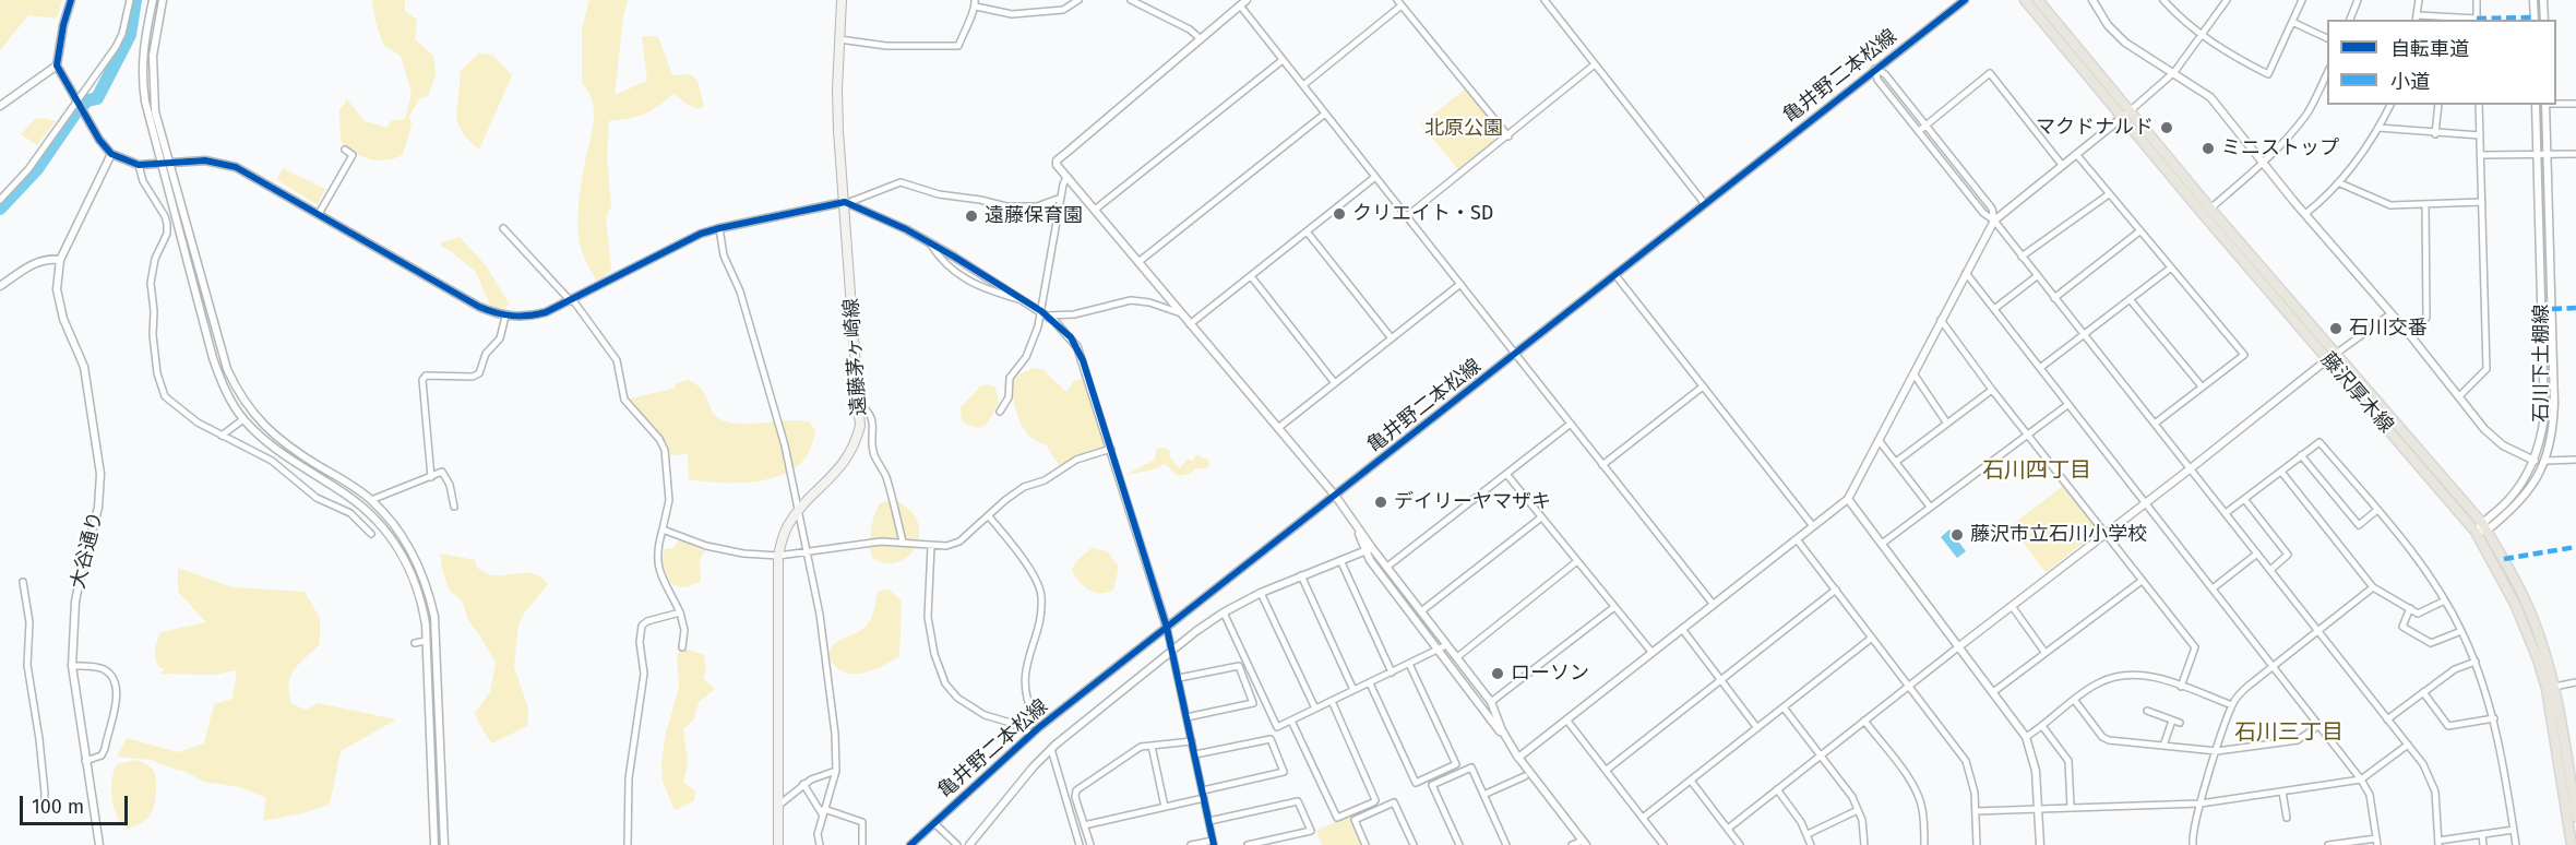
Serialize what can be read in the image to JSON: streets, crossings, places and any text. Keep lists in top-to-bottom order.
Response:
{
  "streets": {
    "main road": ["遠藤茅ヶ崎線", "藤沢厚木線"],
    "street": ["亀井野二本松線", "石川下土棚線", "大谷通り"]
  },
  "crossings": [
    ["石川下土棚線", "藤沢厚木線"]
  ],
  "districts": ["石川四丁目", "石川三丁目"],
  "parks": ["北原公園"],
  "places": [
    "マクドナルド",
    "ミニストップ",
    "クリエイト・SD",
    "遠藤保育園",
    "石川交番",
    "デイリーヤマザキ",
    "藤沢市立石川小学校",
    "ローソン"
  ],
  "legend": ["自転車道", "小道"],
  "scale_bar": "100 m"
}
